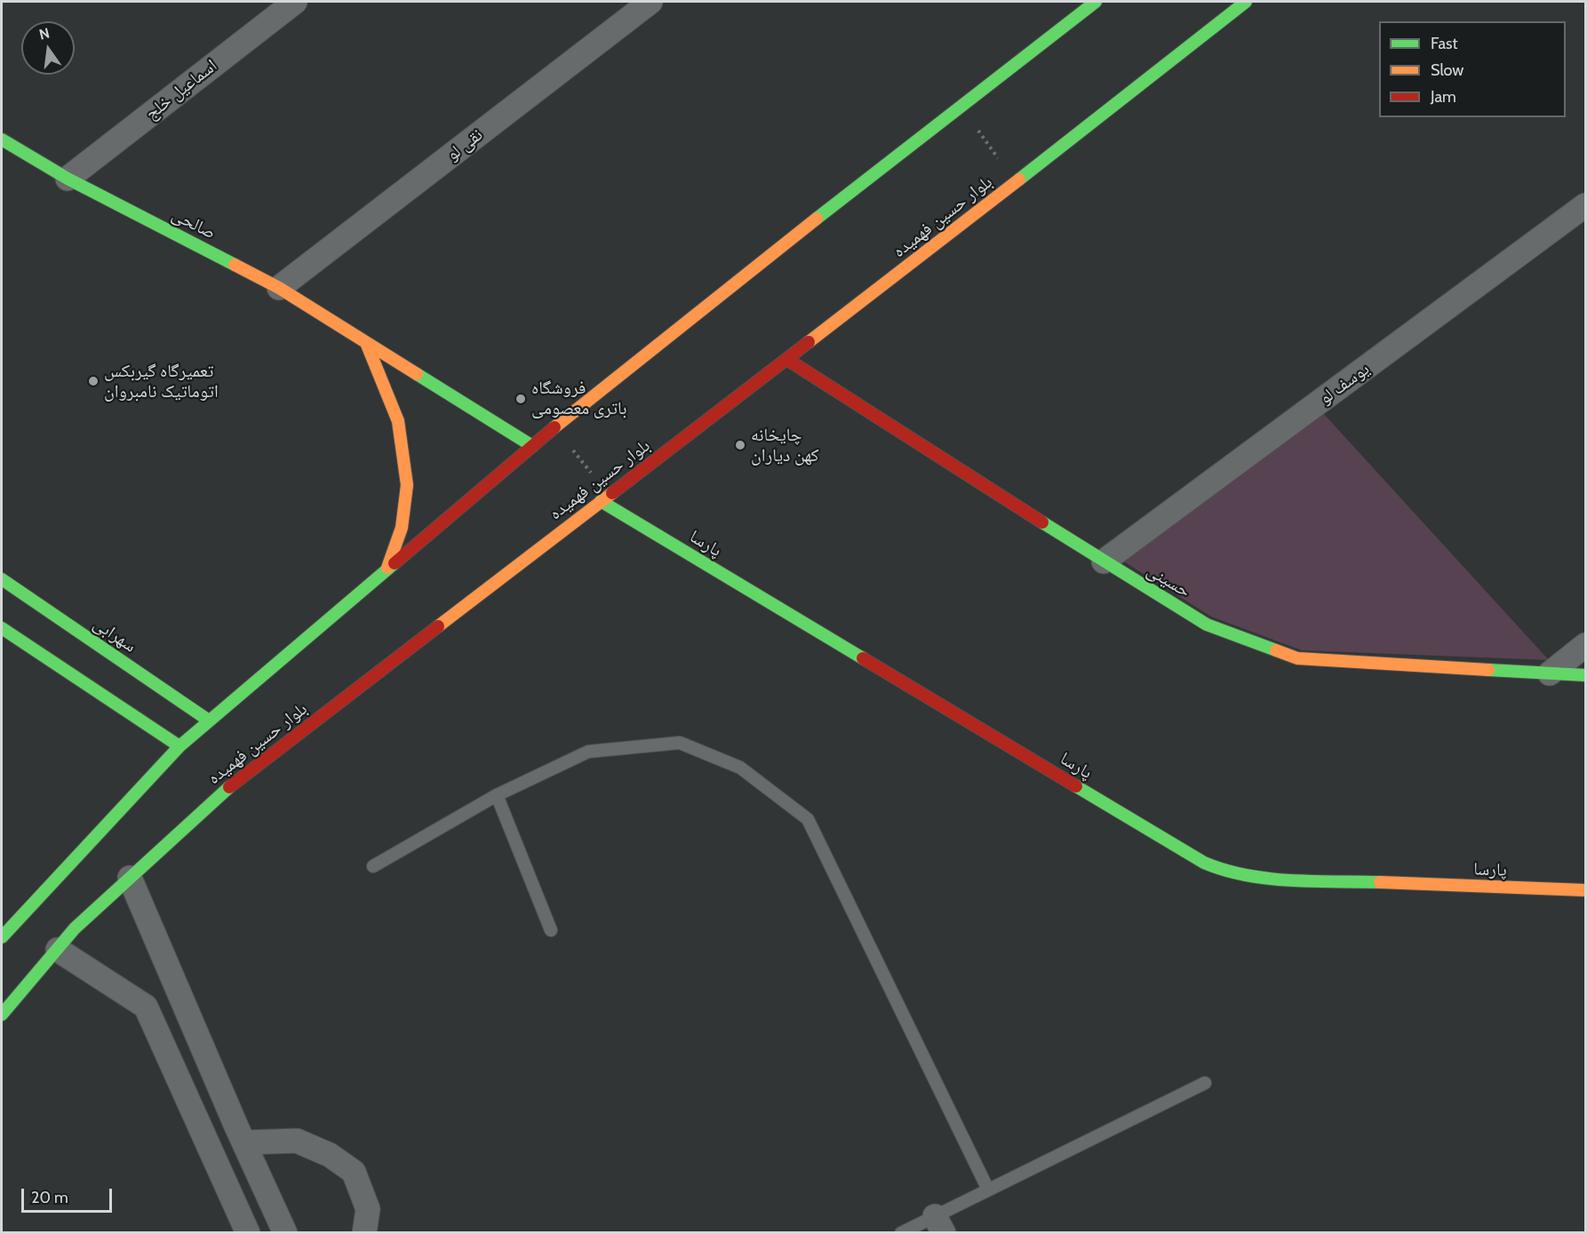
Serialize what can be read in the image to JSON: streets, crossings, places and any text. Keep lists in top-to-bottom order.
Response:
{
  "streets": {
    "street": [
      "اسماعیل خلج",
      "نقی لو",
      "بلوار حسین فهمیده",
      "صالحی",
      "یوسف لو",
      "پارسا",
      "حسینی",
      "سهرابی"
    ]
  },
  "crossings": [
    ["اسماعیل خلج", "صالحی"],
    ["نقی لو", "صالحی"],
    ["بلوار حسین فهمیده", "پارسا"],
    ["بلوار حسین فهمیده", "حسینی"],
    ["یوسف لو", "حسینی"]
  ],
  "places": ["تعمیرگاه گیربکس اتوماتیک نامبروان", "فروشگاه باتری معصومی", "چایخانه کهن دیاران"],
  "legend": ["Fast", "Slow", "Jam"],
  "scale_bar": "20 m",
  "north": "top"
}
